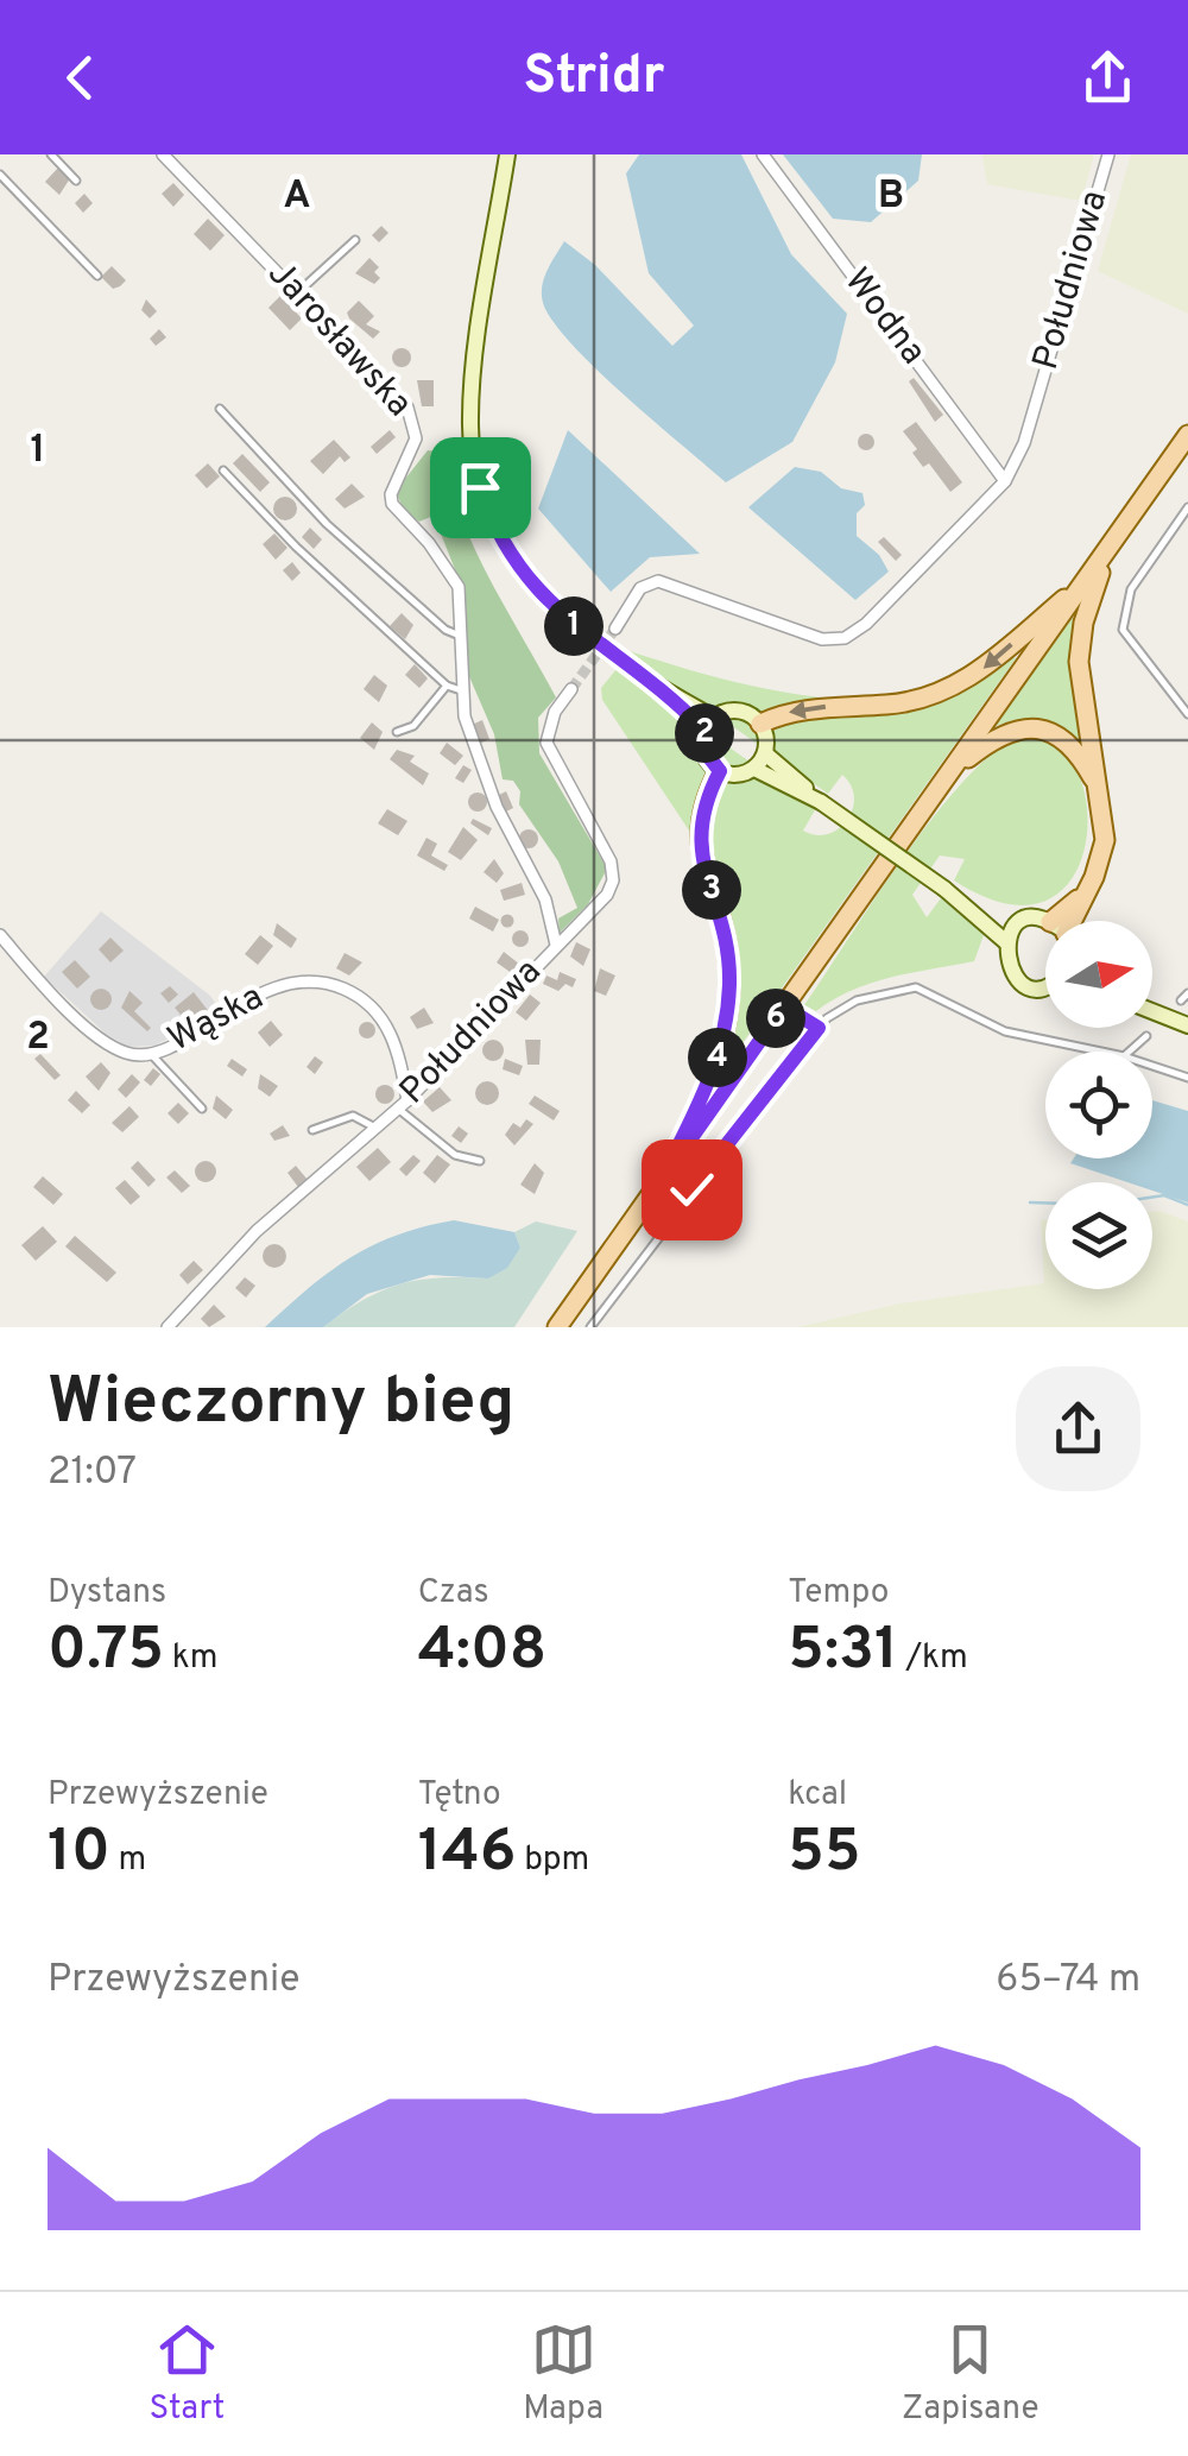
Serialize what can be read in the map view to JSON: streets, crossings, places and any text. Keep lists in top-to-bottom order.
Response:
{
  "streets": {
    "street": [
      "Południowa",
      "Wodna",
      "Jarosławska",
      "Wąska"
    ]
  },
  "crossings": [
    ["Południowa", "Wodna"],
    ["Południowa", "Jarosławska"],
    ["Południowa", "Wąska"]
  ],
  "north": "right",
  "page": {
    "header": "Stridr",
    "pins": [
      "1",
      "2",
      "3",
      "6",
      "4"
    ],
    "heading": ["Wieczorny bieg", "21:07"],
    "stats": [
      ["Dystans", "0.75 km"],
      ["Czas", "4:08"],
      ["Tempo", "5:31 /km"],
      ["Przewyższenie", "10 m"],
      ["Tętno", "146 bpm"],
      ["kcal", "55"]
    ],
    "chart": ["Przewyższenie", "65–74 m"],
    "tabs": ["Start", "Mapa", "Zapisane"]
  },
  "grid": {
    "columns": ["A", "B"],
    "rows": ["1", "2"]
  }
}
